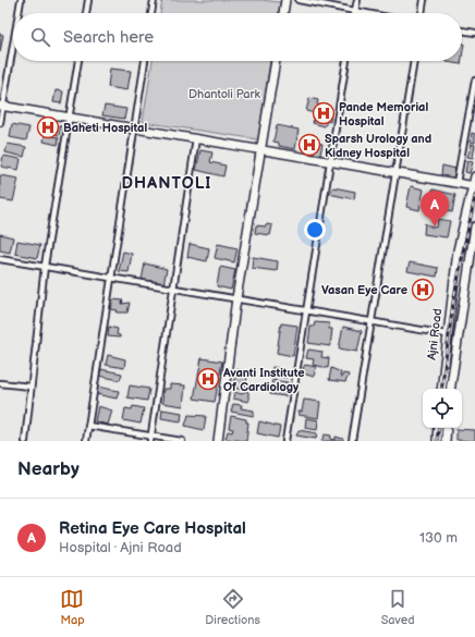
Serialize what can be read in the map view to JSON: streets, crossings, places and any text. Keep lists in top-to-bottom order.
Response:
{
  "streets": {
    "street": ["Ajni Road"]
  },
  "districts": ["DHANTOLI"],
  "parks": ["Dhantoli Park"],
  "places": {
    "hospital": [
      "Pande Memorial Hospital",
      "Baheti Hospital",
      "Sparsh Urology and Kidney Hospital",
      "Vasan Eye Care",
      "Avanti Institute Of Cardiology"
    ]
  },
  "page": {
    "search": "Search here",
    "pins": "A",
    "heading": "Nearby",
    "list": [
      {
        "mark": "A",
        "name": "Retina Eye Care Hospital",
        "note": "Hospital · Ajni Road",
        "value": "130 m"
      }
    ],
    "nav": ["Map", "Directions", "Saved"]
  }
}
